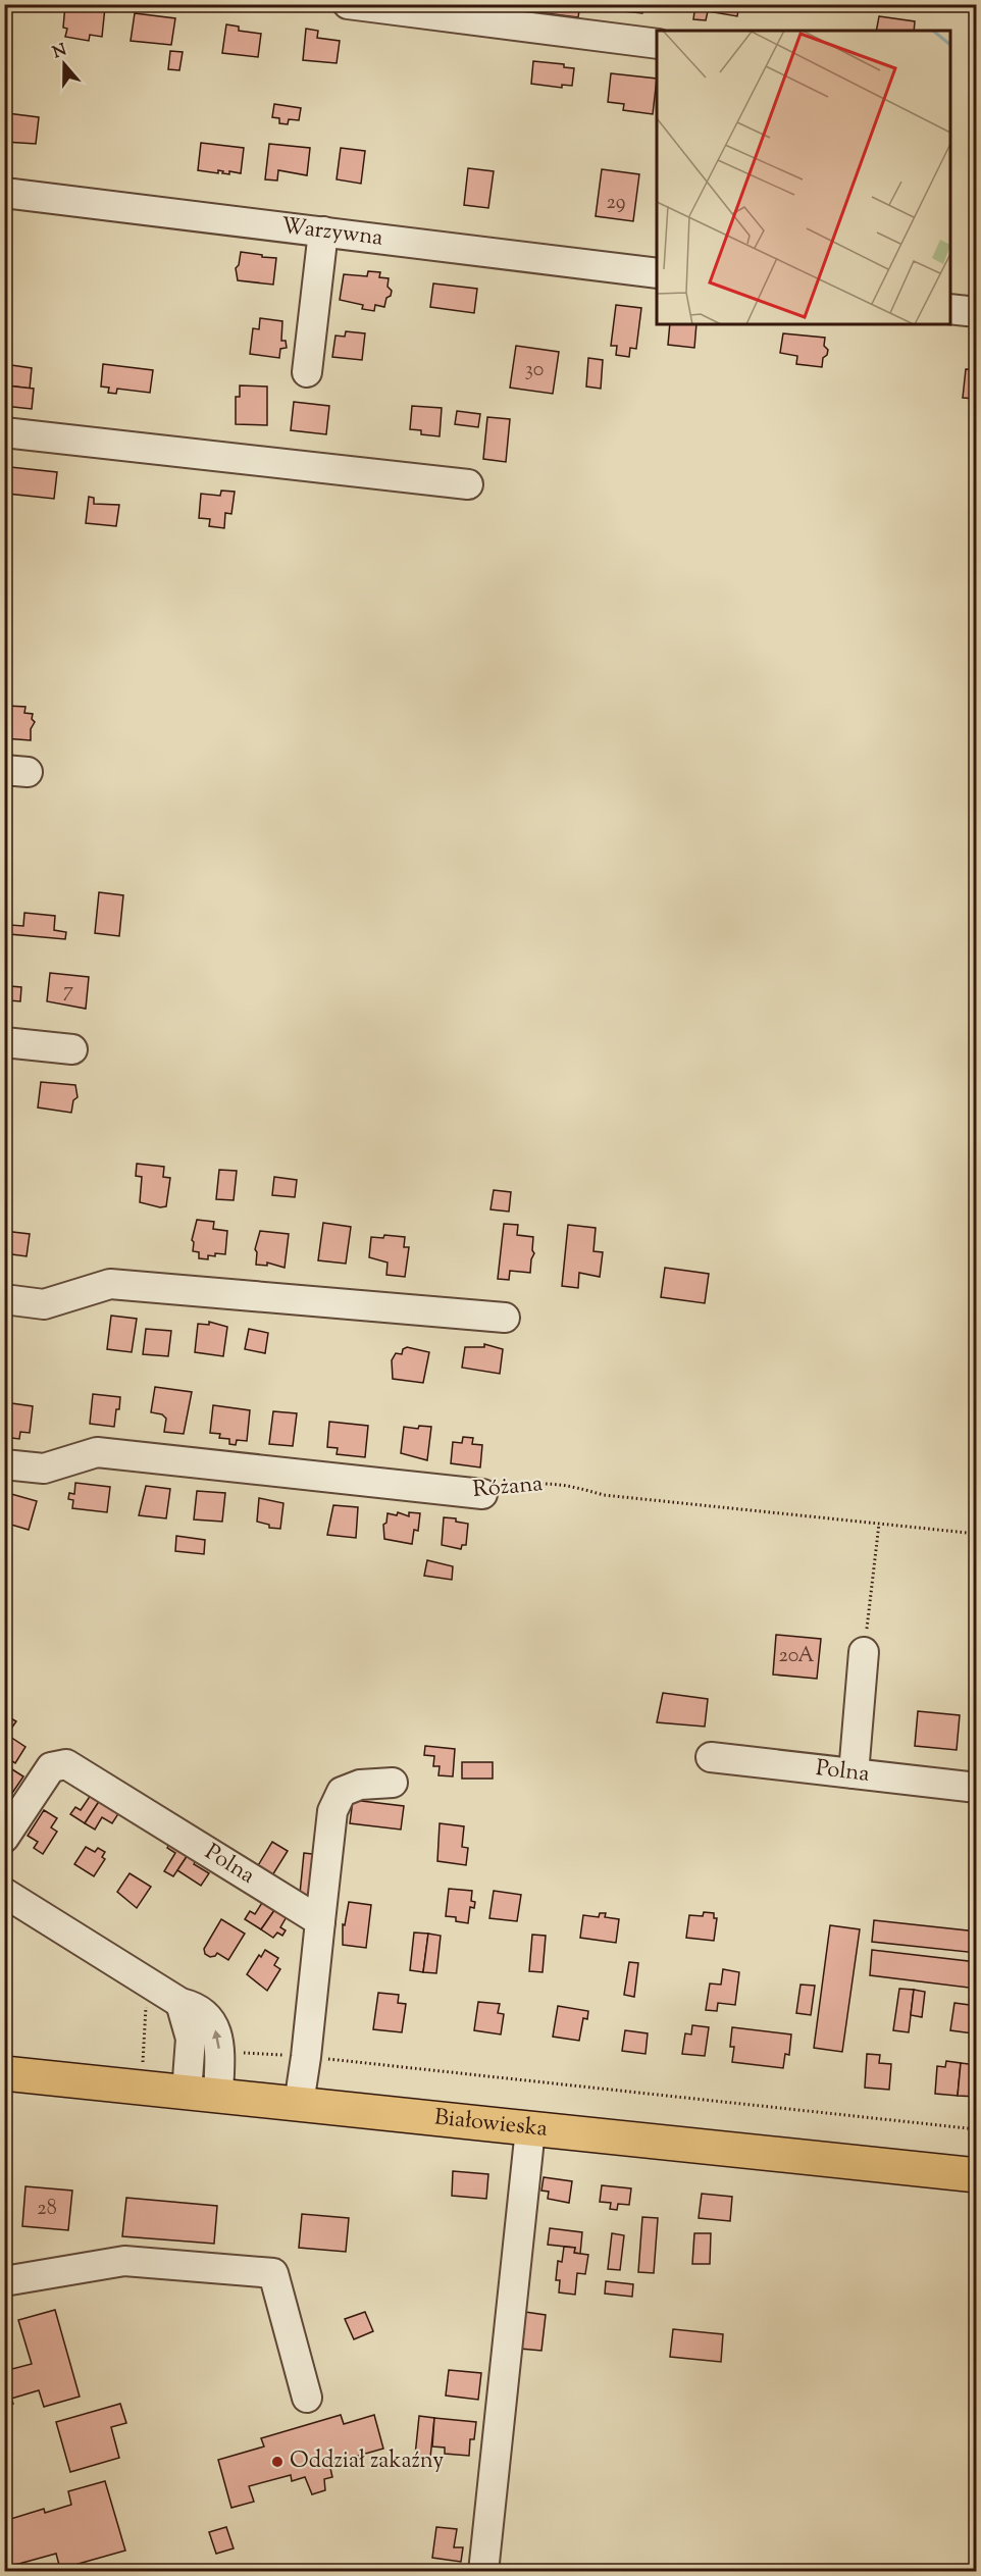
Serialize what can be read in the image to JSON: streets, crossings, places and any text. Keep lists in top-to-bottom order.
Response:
{
  "streets": {
    "main road": ["Białowieska"],
    "street": ["Warzywna", "Różana", "Polna"]
  },
  "places": ["Oddział zakaźny"],
  "house_numbers": [
    "29",
    "30",
    "7",
    "20A",
    "28"
  ],
  "north": "top"
}
